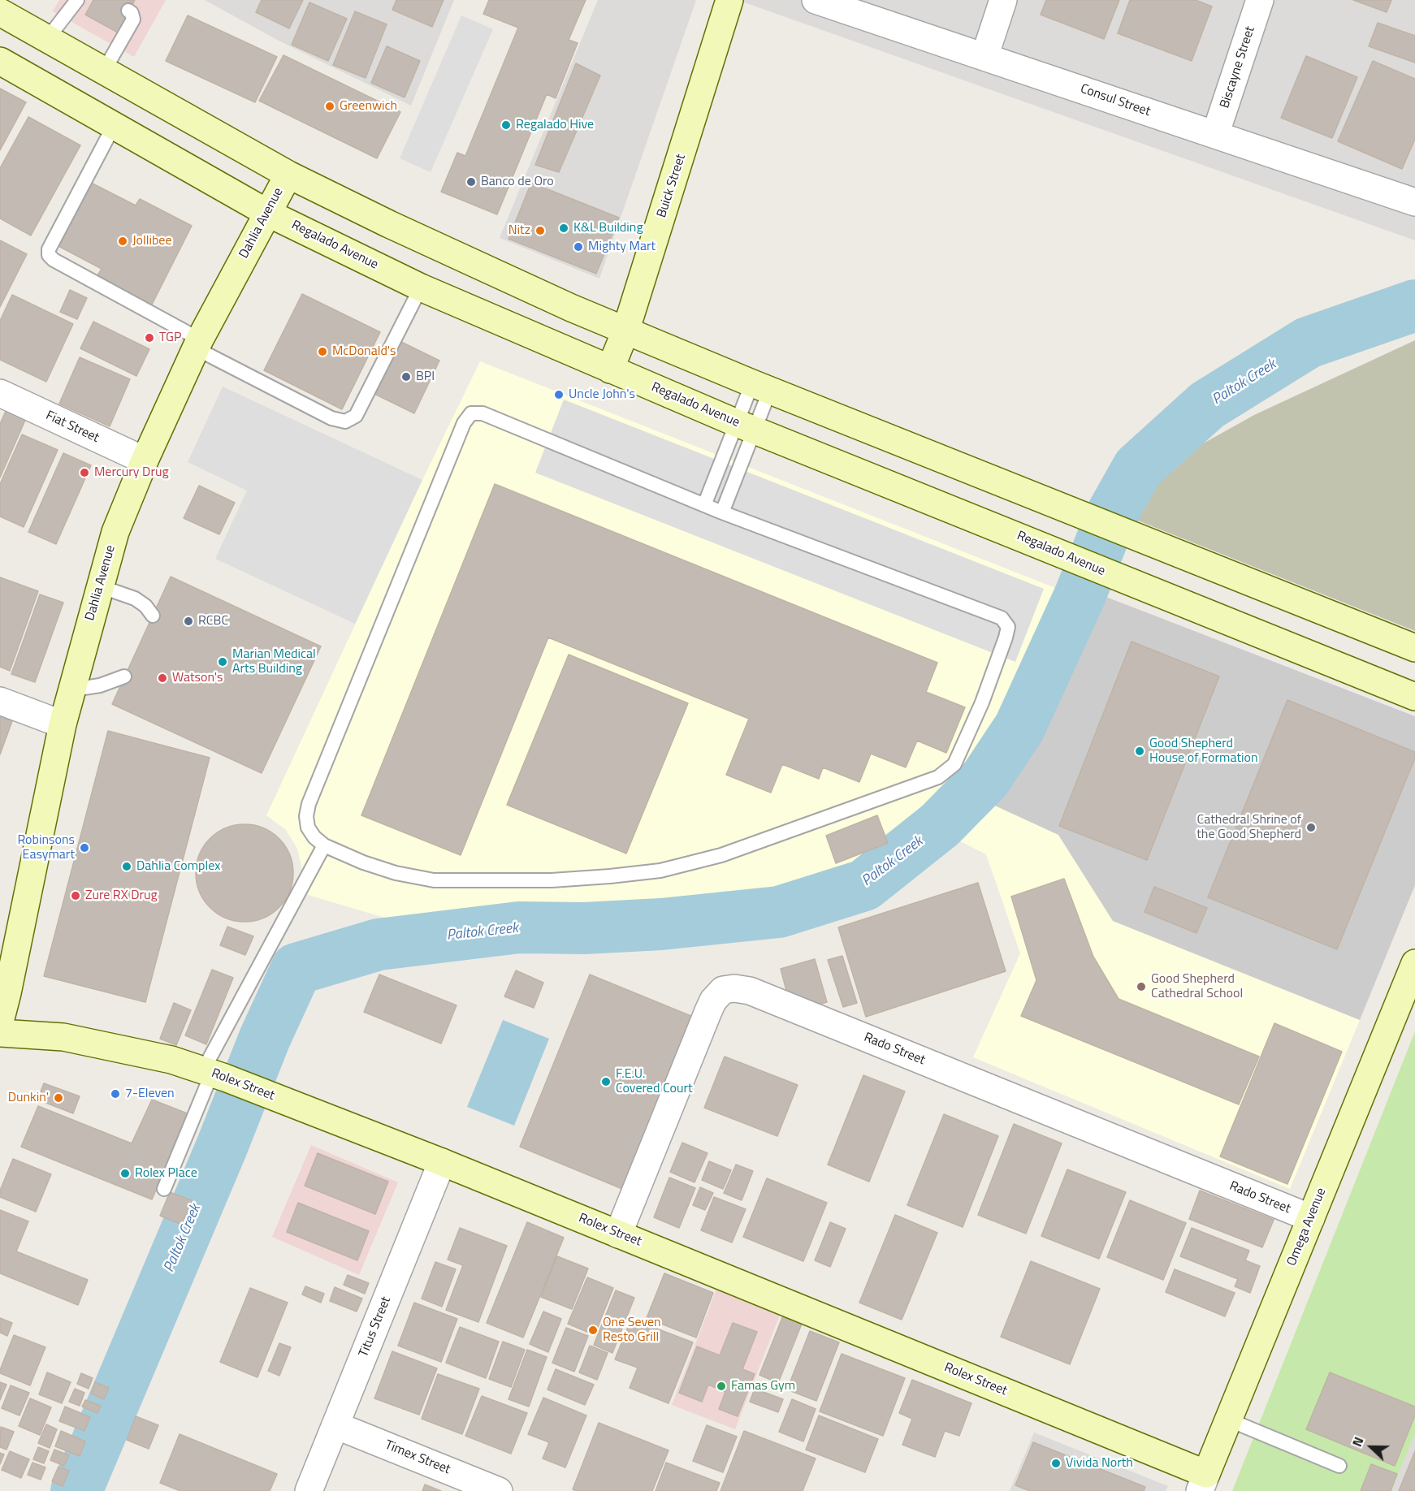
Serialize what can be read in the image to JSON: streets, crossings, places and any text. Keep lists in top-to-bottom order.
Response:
{
  "streets": {
    "street": [
      "Biscayne Street",
      "Consul Street",
      "Buick Street",
      "Dahlia Avenue",
      "Regalado Avenue",
      "Fiat Street",
      "Rado Street",
      "Rolex Street",
      "Omega Avenue",
      "Titus Street",
      "Timex Street"
    ]
  },
  "crossings": [
    ["Biscayne Street", "Consul Street"],
    ["Buick Street", "Regalado Avenue"],
    ["Dahlia Avenue", "Regalado Avenue"],
    ["Dahlia Avenue", "Fiat Street"],
    ["Rado Street", "Rolex Street"],
    ["Rado Street", "Omega Avenue"],
    ["Rolex Street", "Omega Avenue"],
    ["Rolex Street", "Titus Street"],
    ["Titus Street", "Timex Street"]
  ],
  "water": ["Paltok Creek"],
  "places": [
    "Greenwich",
    "Regalado Hive",
    "Banco de Oro",
    "K&L Building",
    "Nitz",
    "Jollibee",
    "Mighty Mart",
    "TGP",
    "McDonald's",
    "BPI",
    "Uncle John's",
    "Mercury Drug",
    "RCBC",
    "Marian Medical Arts Building",
    "Watson's",
    "Good Shepherd House of Formation",
    "Cathedral Shrine of the Good Shepherd",
    "Robinsons Easymart",
    "Dahlia Complex",
    "Zure RX Drug",
    "Good Shepherd Cathedral School",
    "F.E.U. Covered Court",
    "7-Eleven",
    "Dunkin'",
    "Rolex Place",
    "One Seven Resto Grill",
    "Famas Gym",
    "Vivida North"
  ],
  "north": "left"
}
